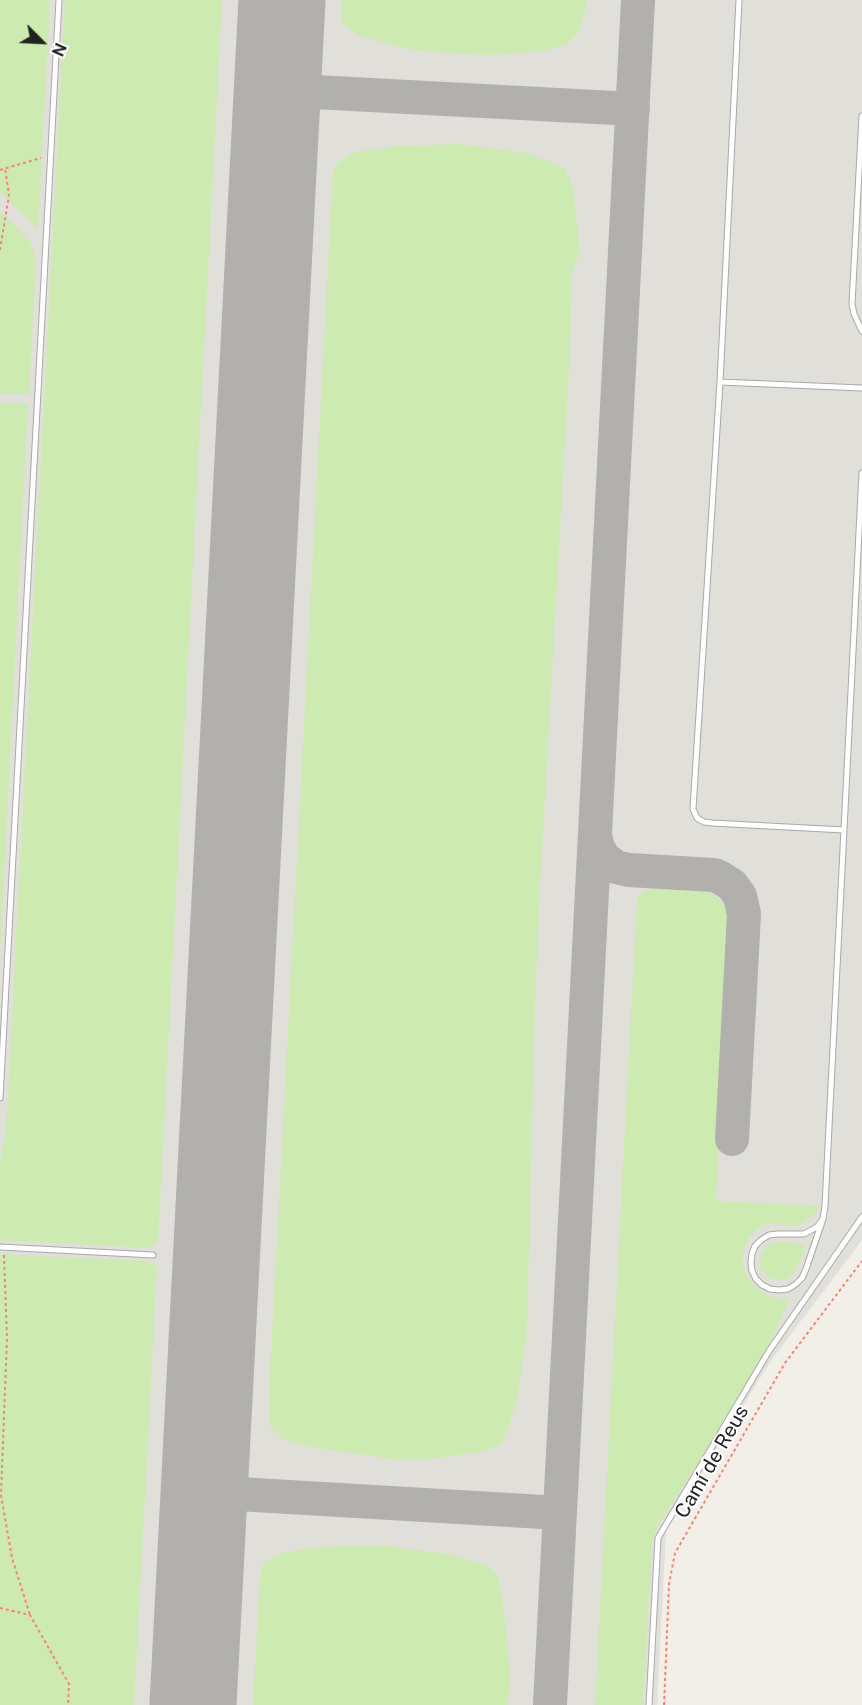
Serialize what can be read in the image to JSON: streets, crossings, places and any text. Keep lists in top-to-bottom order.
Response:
{
  "streets": {
    "path": ["Camí de Reus"]
  },
  "north": "bottom right"
}
